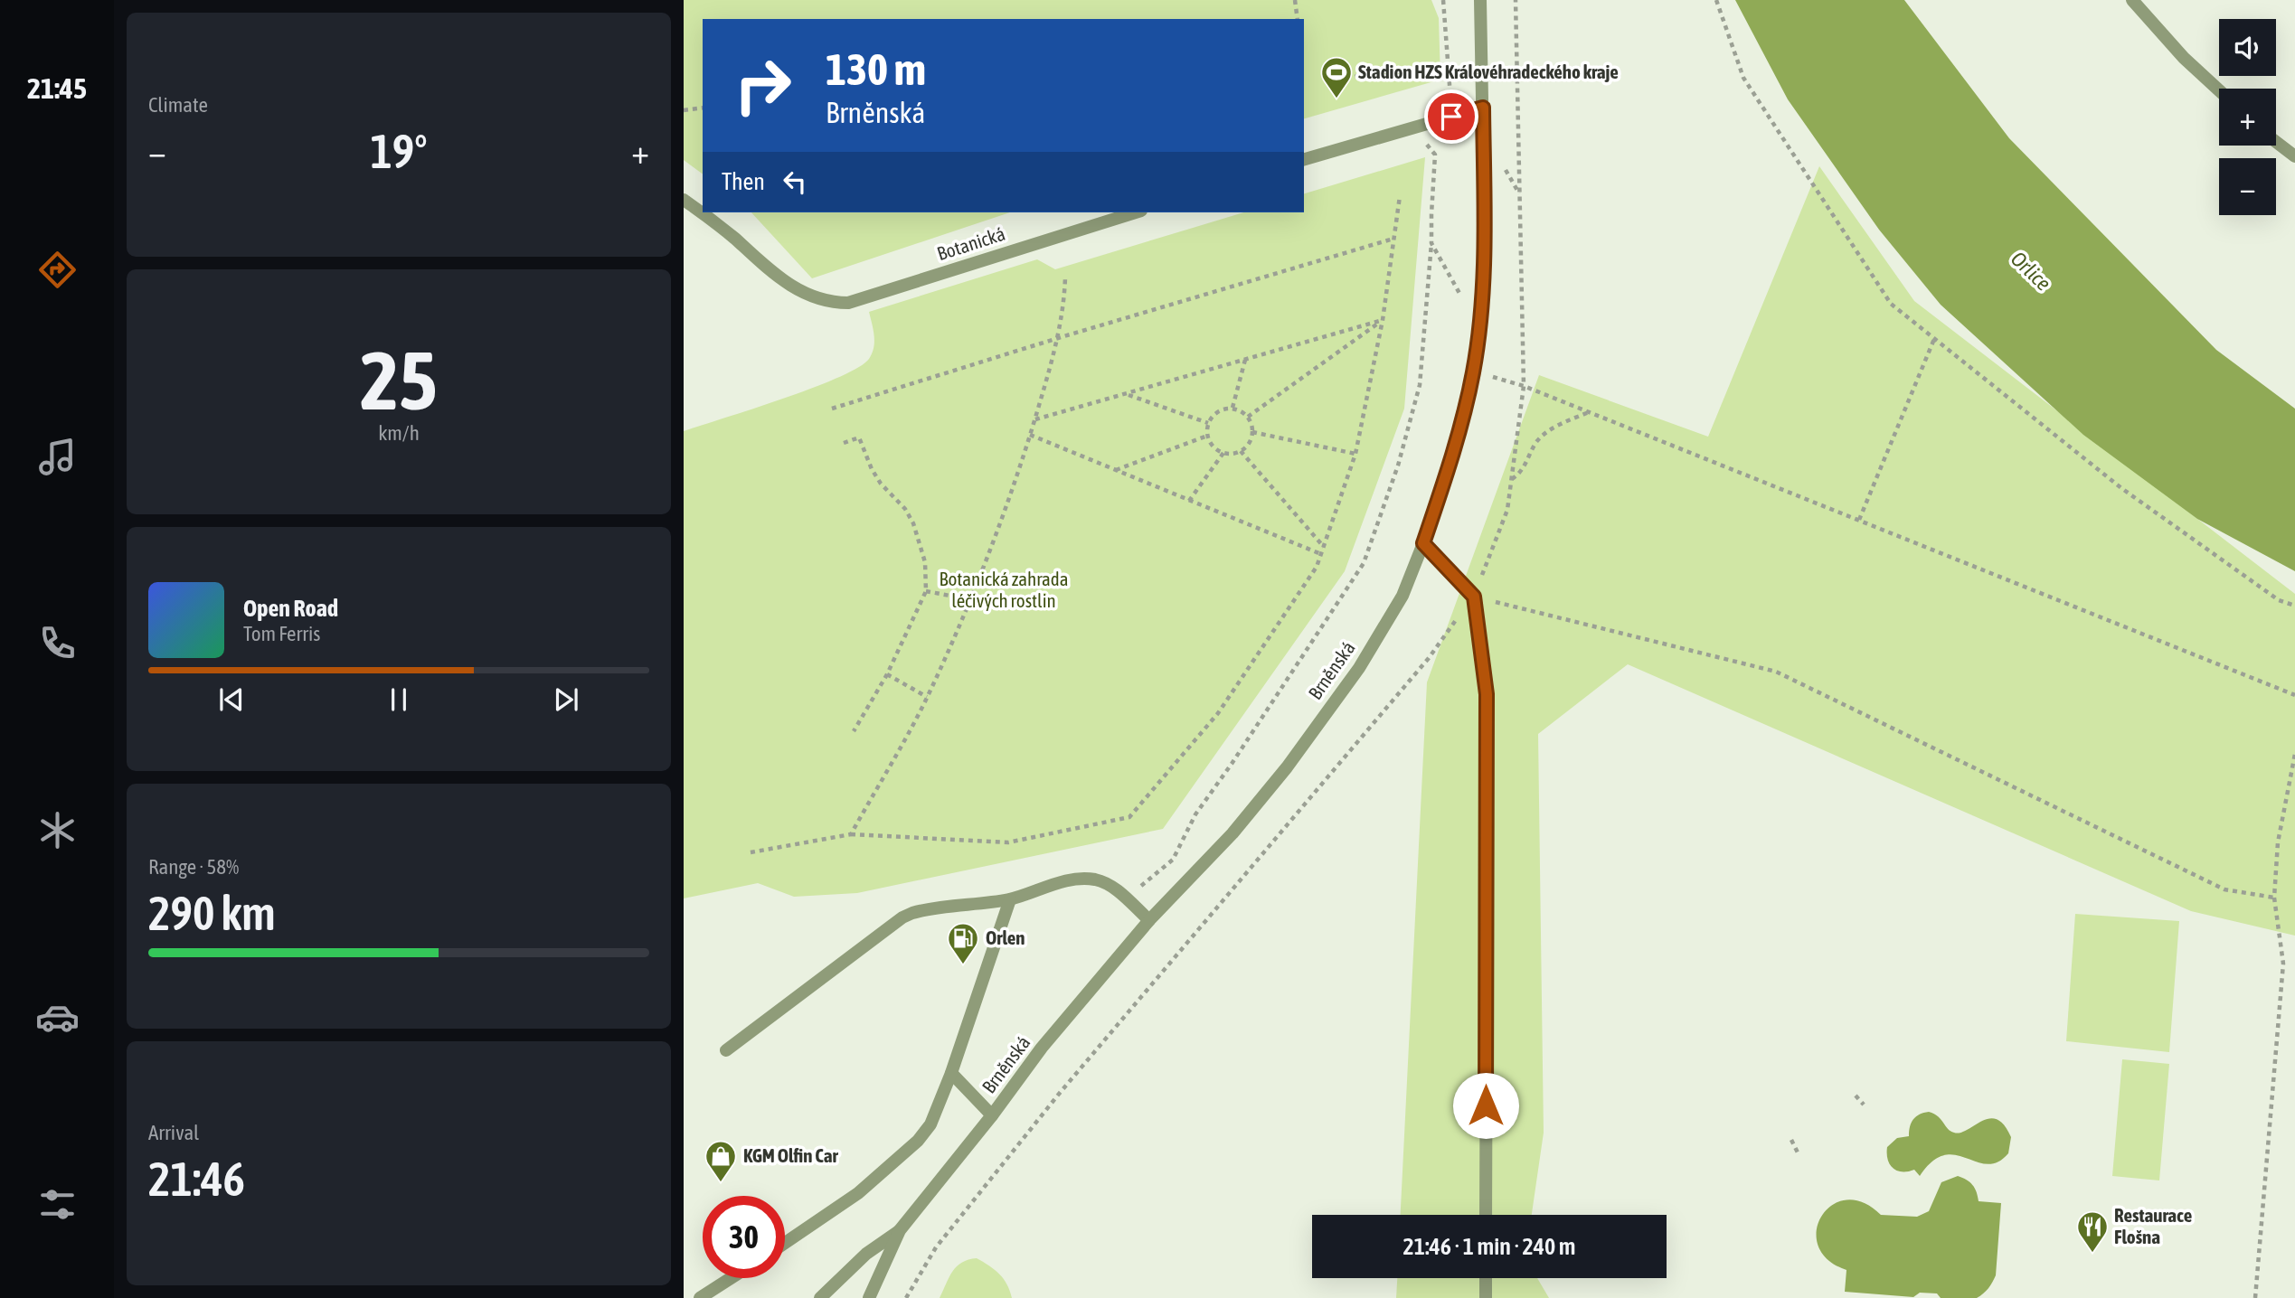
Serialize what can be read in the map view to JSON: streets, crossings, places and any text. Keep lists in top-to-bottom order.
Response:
{
  "streets": {
    "street": ["Botanická", "Brněnská"]
  },
  "water": ["Orlice"],
  "parks": ["Botanická zahrada léčivých rostlin"],
  "places": {
    "sports": ["Stadion HZS Královéhradeckého kraje"],
    "fuel station": ["Orlen"],
    "shop": ["KGM Olfin Car"],
    "restaurant": ["Restaurace Flošna"]
  },
  "page": {
    "tabs": "21:45",
    "tile": [
      "Climate",
      ["25", "km/h"],
      ["Range · 58%", "290 km"],
      ["Arrival", "21:46"]
    ],
    "map_buttons": ["+", "−"],
    "turn": ["130 m", "Brněnská"],
    "heat": ["−", "19°", "+"],
    "then": "Then",
    "song": ["Open Road", "Tom Ferris"],
    "limit": "30",
    "trip": "21:46 · 1 min · 240 m"
  }
}
